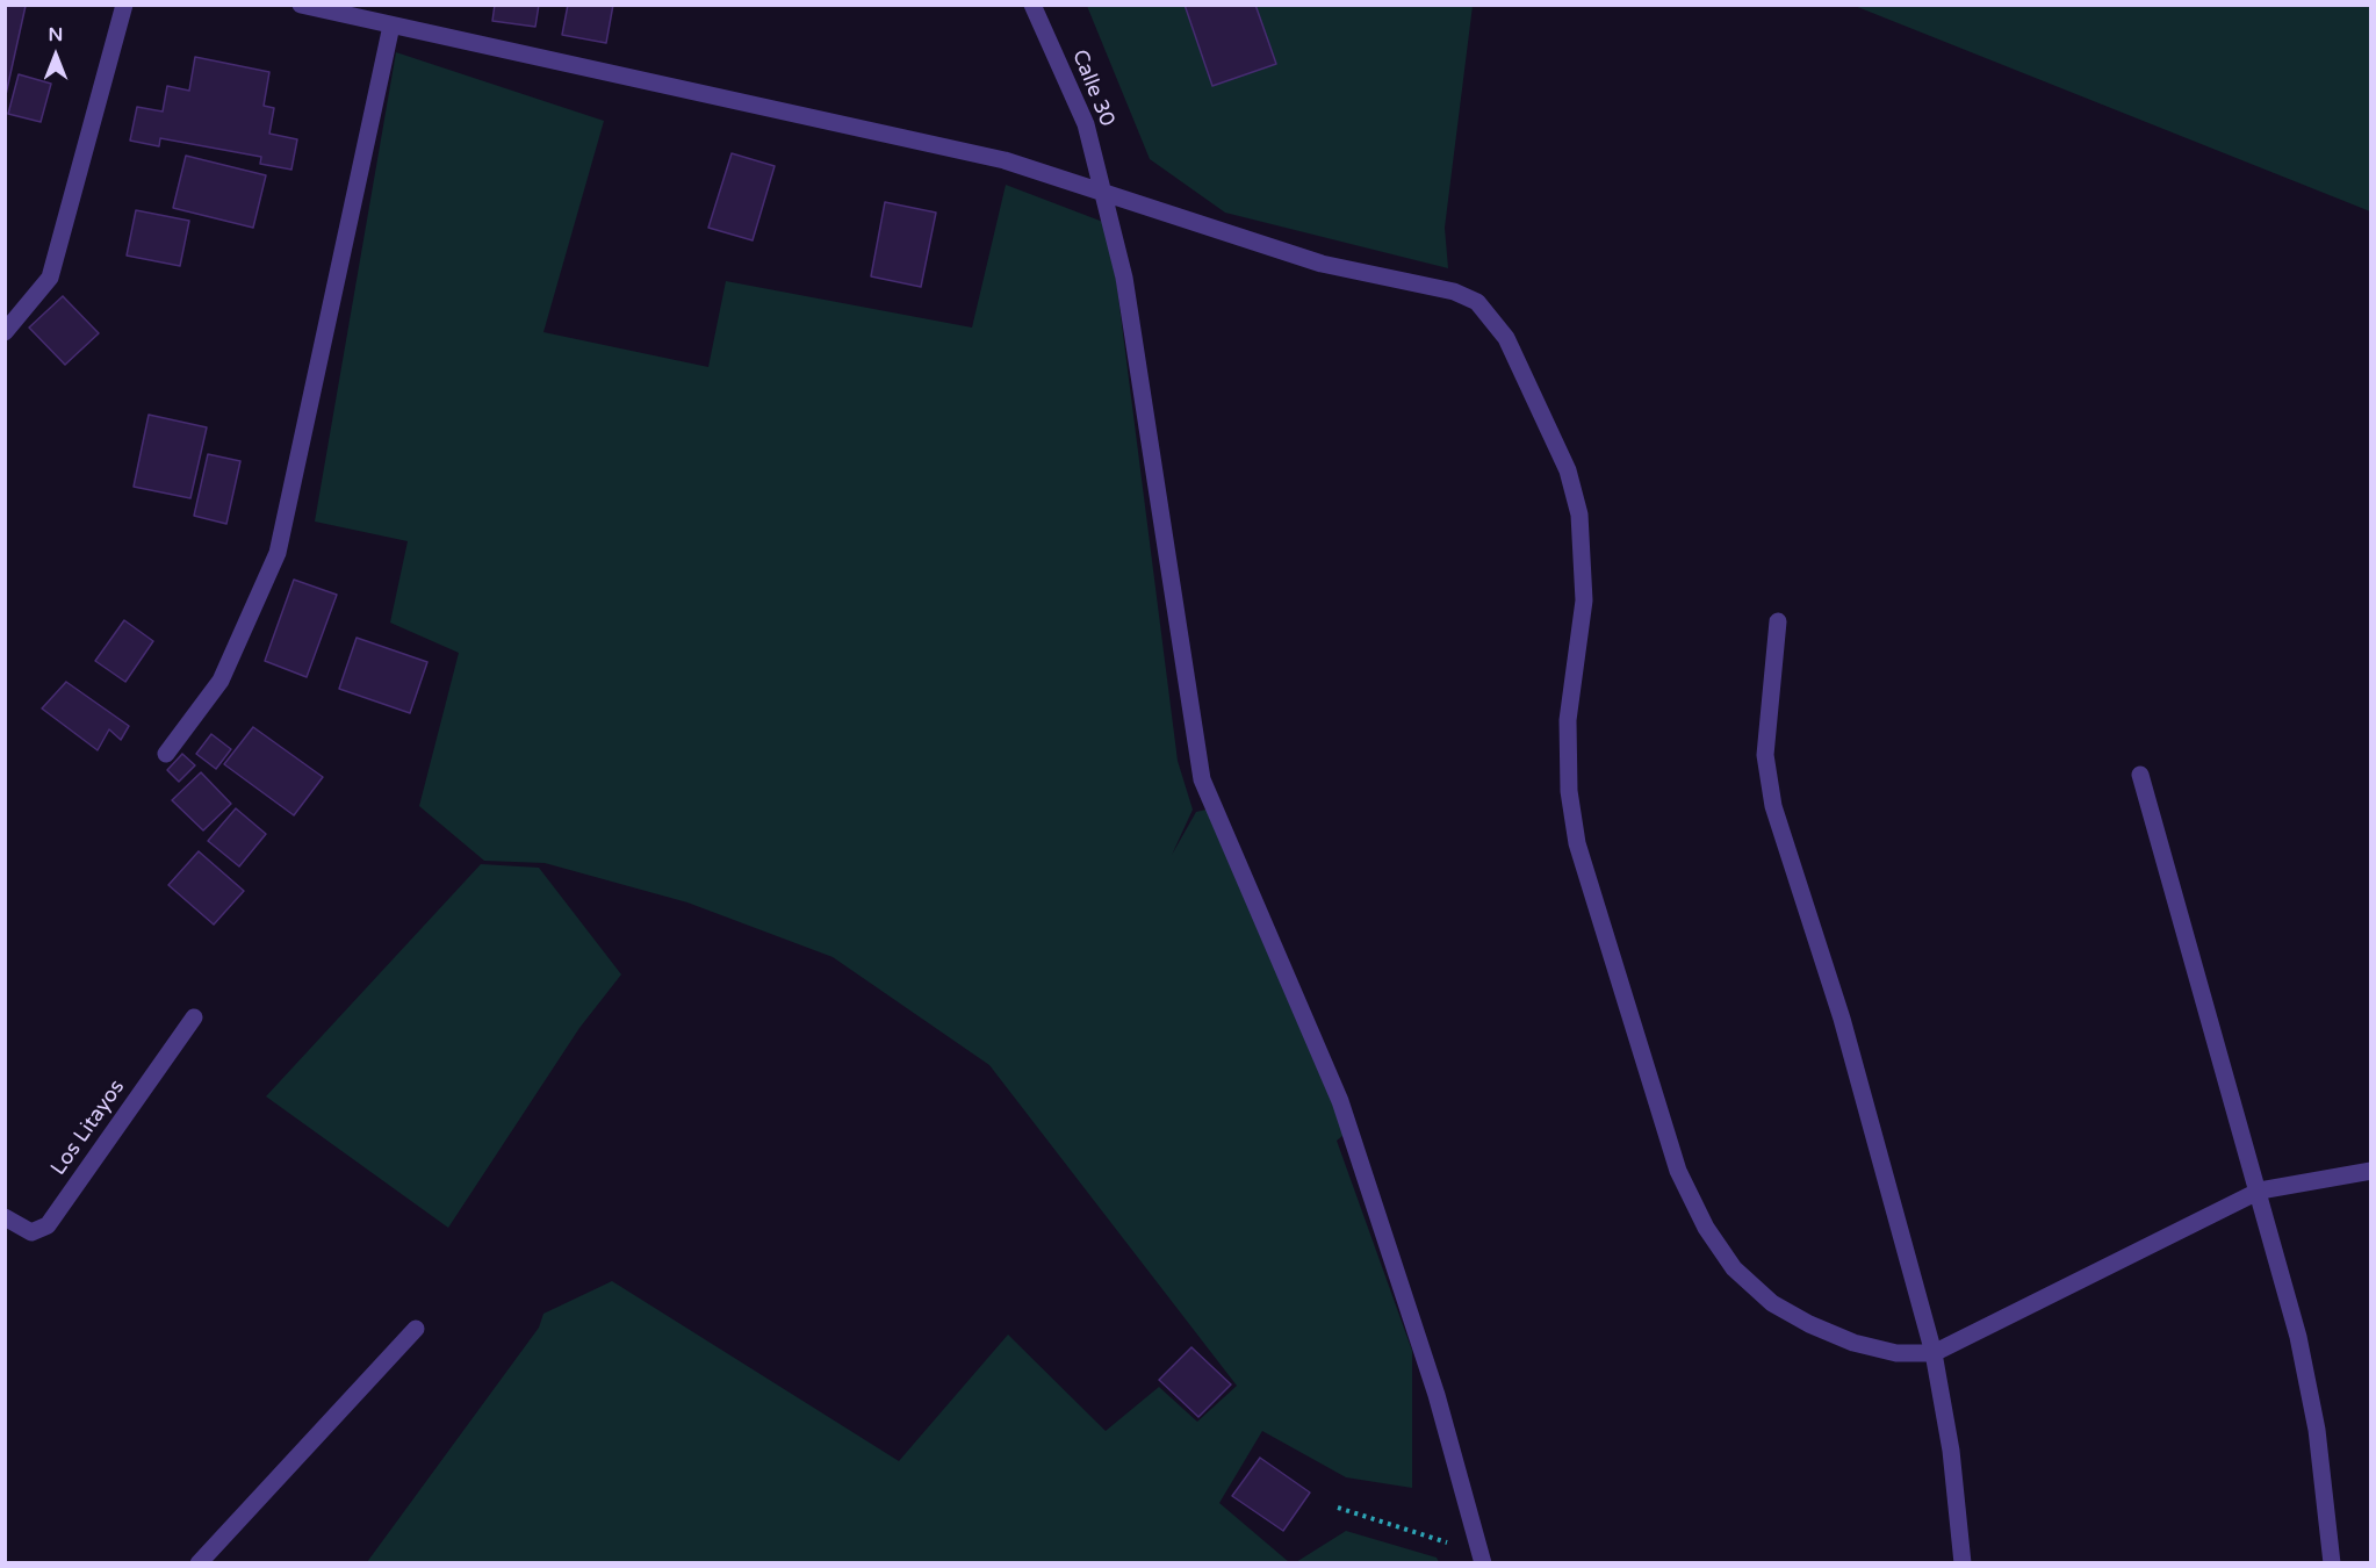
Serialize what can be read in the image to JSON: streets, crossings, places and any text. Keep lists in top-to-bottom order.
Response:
{
  "streets": {
    "street": ["Calle 30", "Los Litayos"]
  },
  "north": "top"
}
